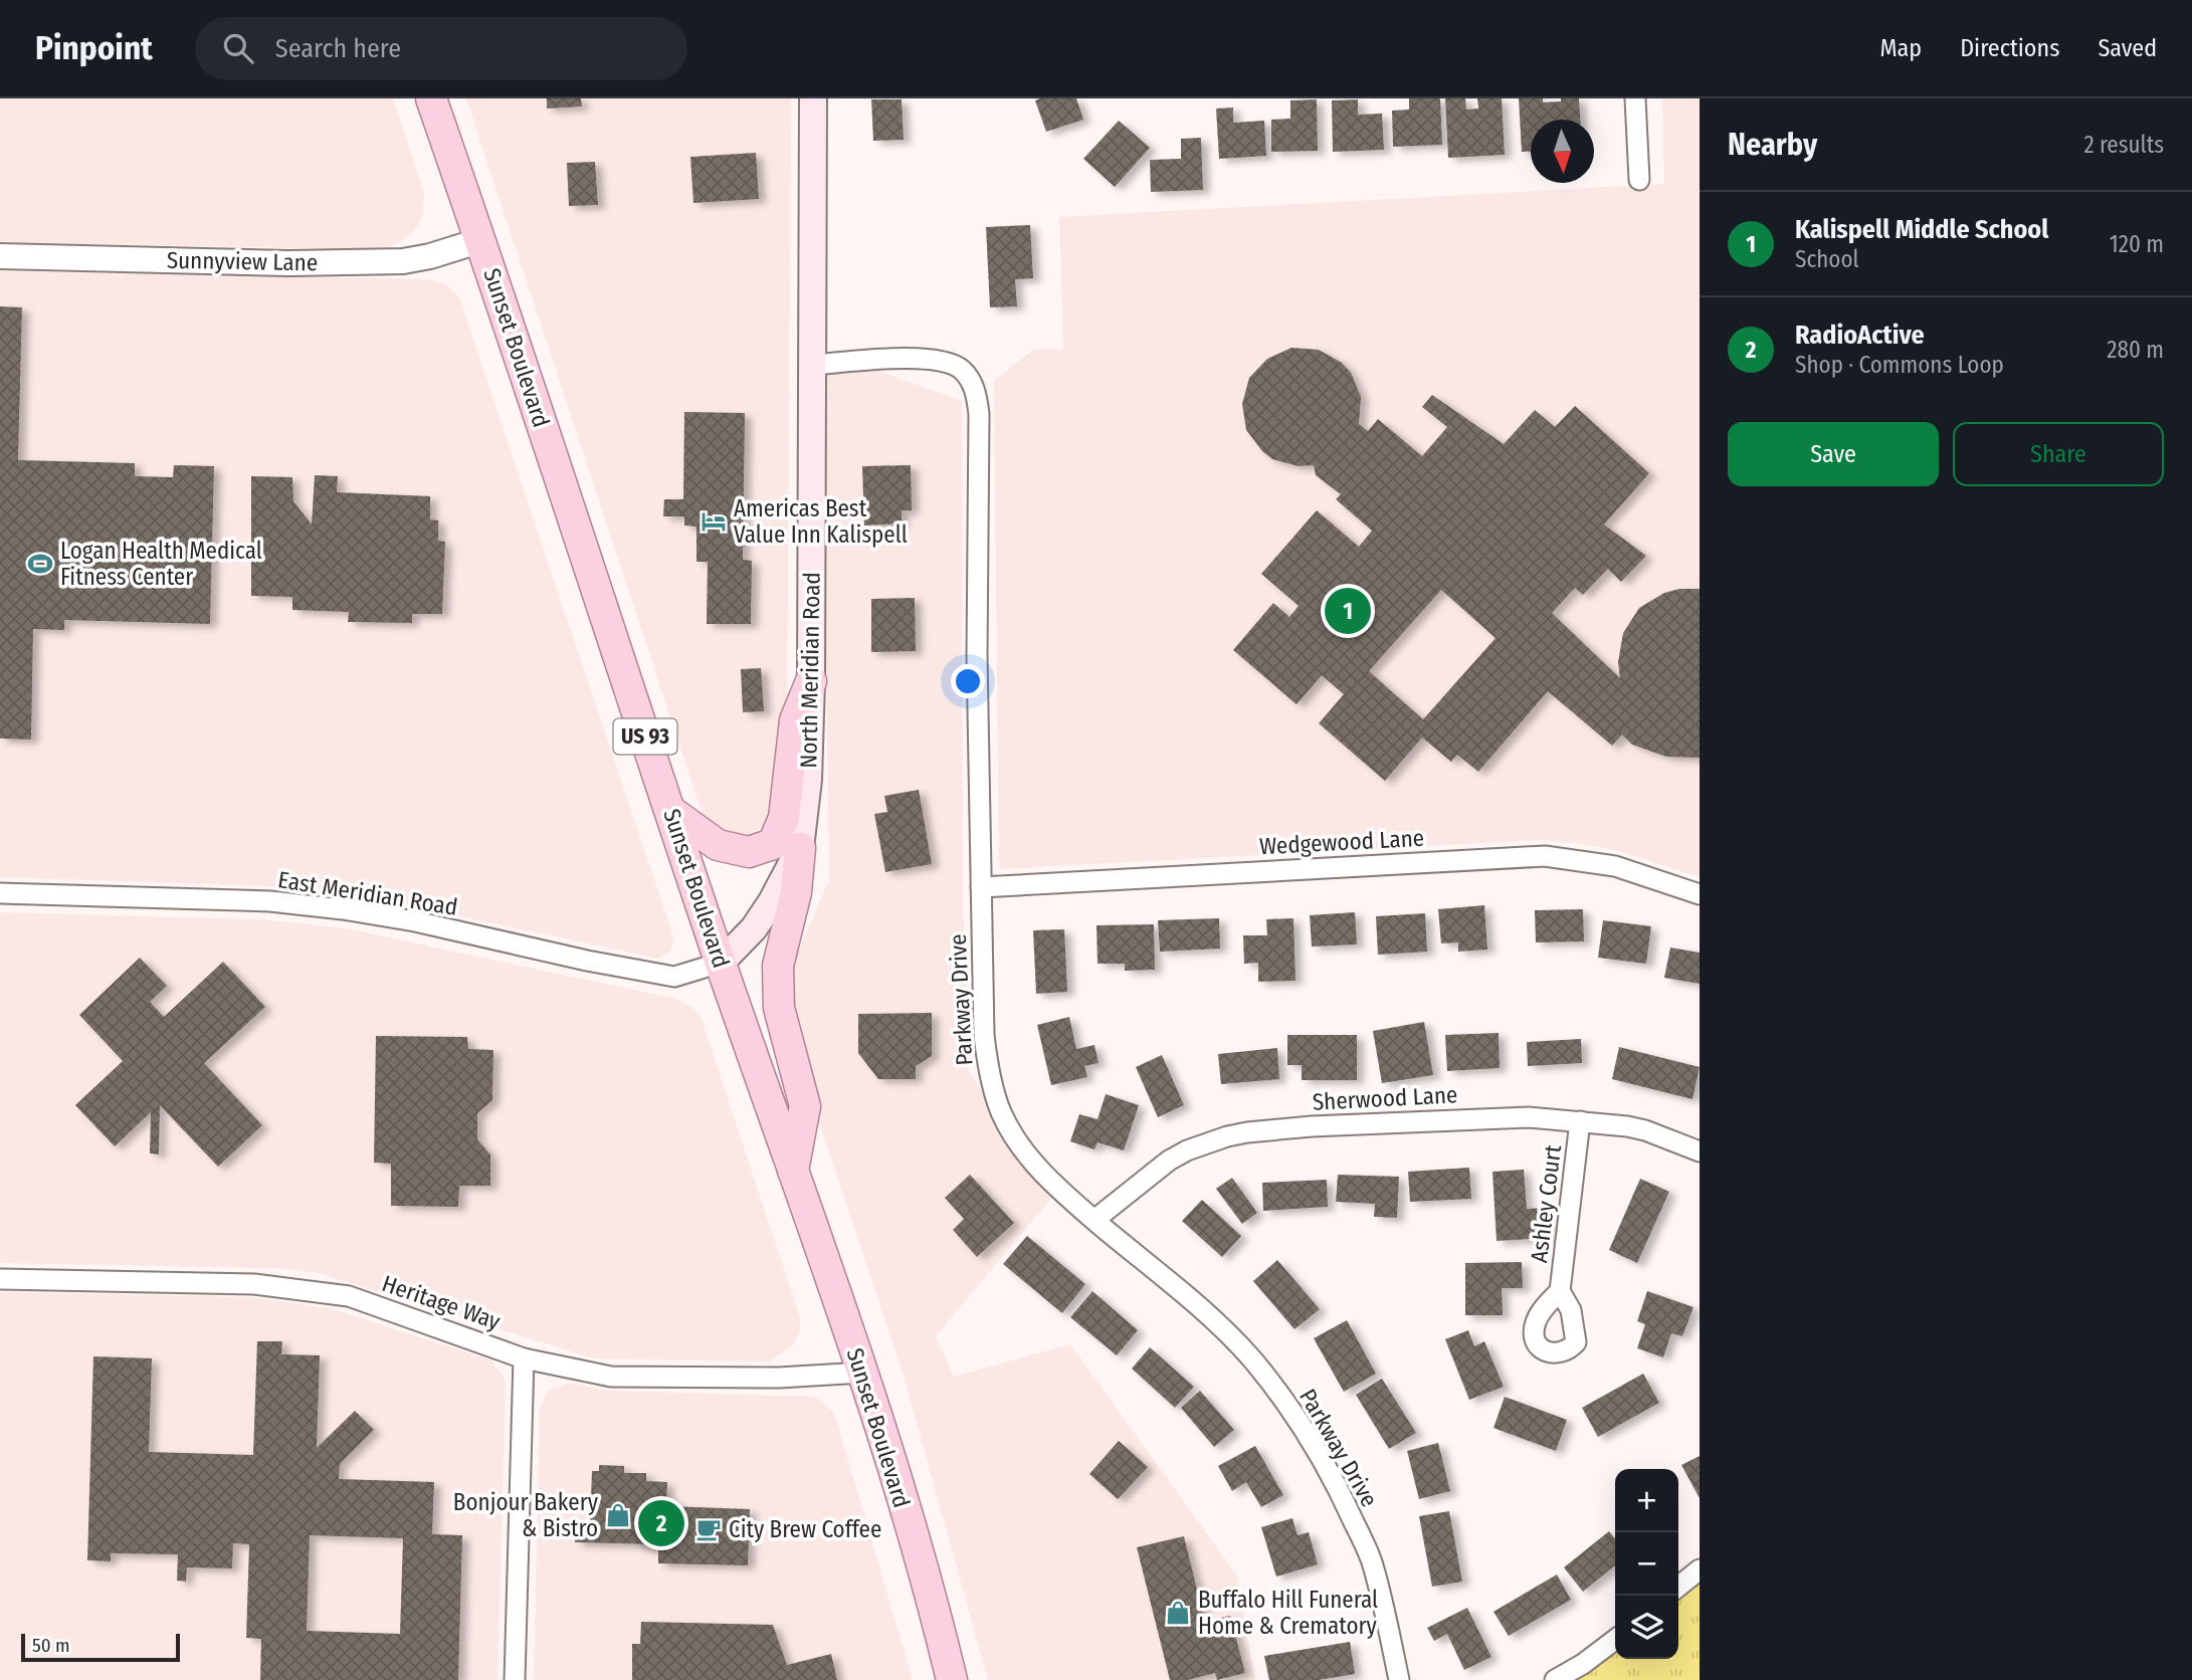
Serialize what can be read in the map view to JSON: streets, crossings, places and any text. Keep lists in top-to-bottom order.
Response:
{
  "streets": {
    "main road": ["Sunset Boulevard", "North Meridian Road", "US 93"],
    "street": [
      "Sunnyview Lane",
      "Wedgewood Lane",
      "East Meridian Road",
      "Parkway Drive",
      "Sherwood Lane",
      "Ashley Court",
      "Heritage Way"
    ]
  },
  "crossings": [
    ["Sunnyview Lane", "Sunset Boulevard"],
    ["Sunset Boulevard", "North Meridian Road"],
    ["Sunset Boulevard", "East Meridian Road"],
    ["Sunset Boulevard", "Heritage Way"],
    ["North Meridian Road", "East Meridian Road"],
    ["North Meridian Road", "Parkway Drive"],
    ["Wedgewood Lane", "Parkway Drive"],
    ["Parkway Drive", "Sherwood Lane"],
    ["Sherwood Lane", "Ashley Court"]
  ],
  "places": {
    "hotel": ["Americas Best Value Inn Kalispell"],
    "sports": ["Logan Health Medical Fitness Center"],
    "shop": ["Bonjour Bakery & Bistro", "Buffalo Hill Funeral Home & Crematory"],
    "cafe": ["City Brew Coffee"]
  },
  "scale_bar": "50 m",
  "north": "bottom",
  "page": {
    "header": "Pinpoint",
    "search": "Search here",
    "nav": ["Map", "Directions", "Saved"],
    "heading": ["Nearby", "2 results"],
    "list": [
      {
        "mark": "1",
        "name": "Kalispell Middle School",
        "note": "School",
        "value": "120 m"
      },
      {
        "mark": "2",
        "name": "RadioActive",
        "note": "Shop · Commons Loop",
        "value": "280 m"
      }
    ],
    "buttons": ["Save", "Share"],
    "pins": ["1", "2"],
    "map_buttons": ["+", "−"],
    "scale": "50 m"
  }
}
